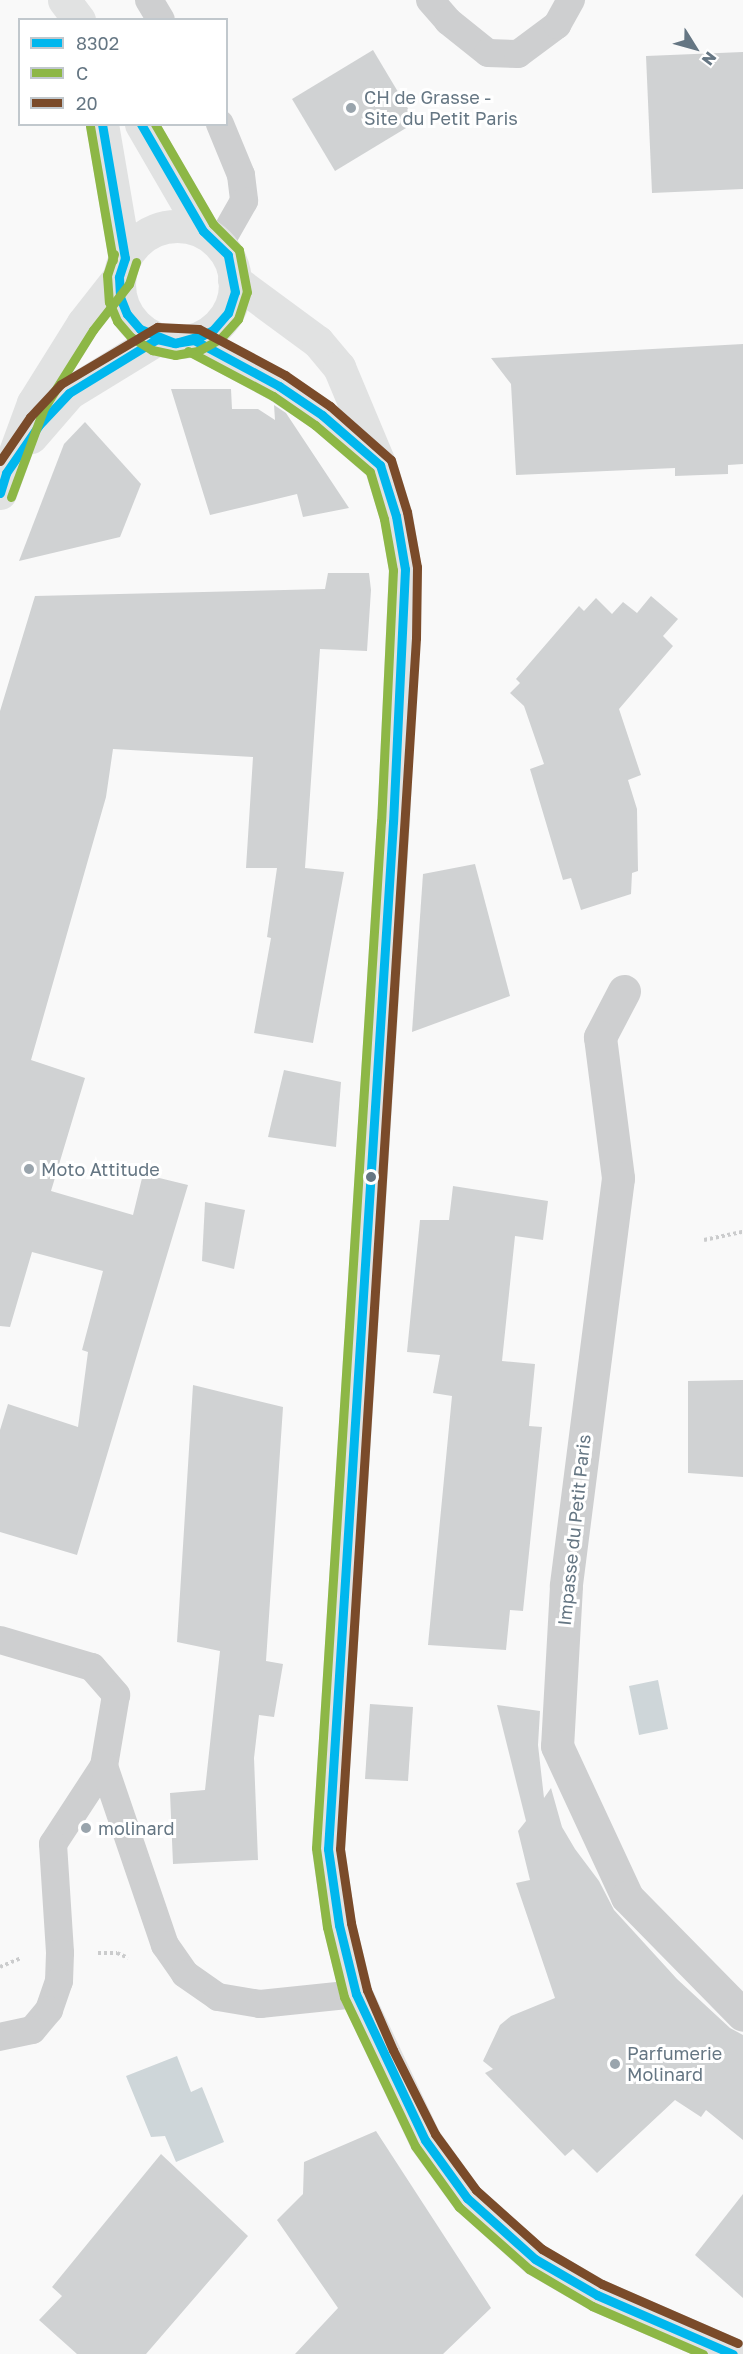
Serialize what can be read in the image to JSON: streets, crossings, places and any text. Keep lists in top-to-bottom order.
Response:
{
  "streets": {
    "street": ["Impasse du Petit Paris"]
  },
  "places": [
    "CH de Grasse - Site du Petit Paris",
    "Moto Attitude",
    "molinard",
    "Parfumerie Molinard"
  ],
  "lines": ["transit line 8302", "transit line C", "transit line 20"],
  "legend": ["8302", "C", "20"],
  "north": "bottom right"
}
